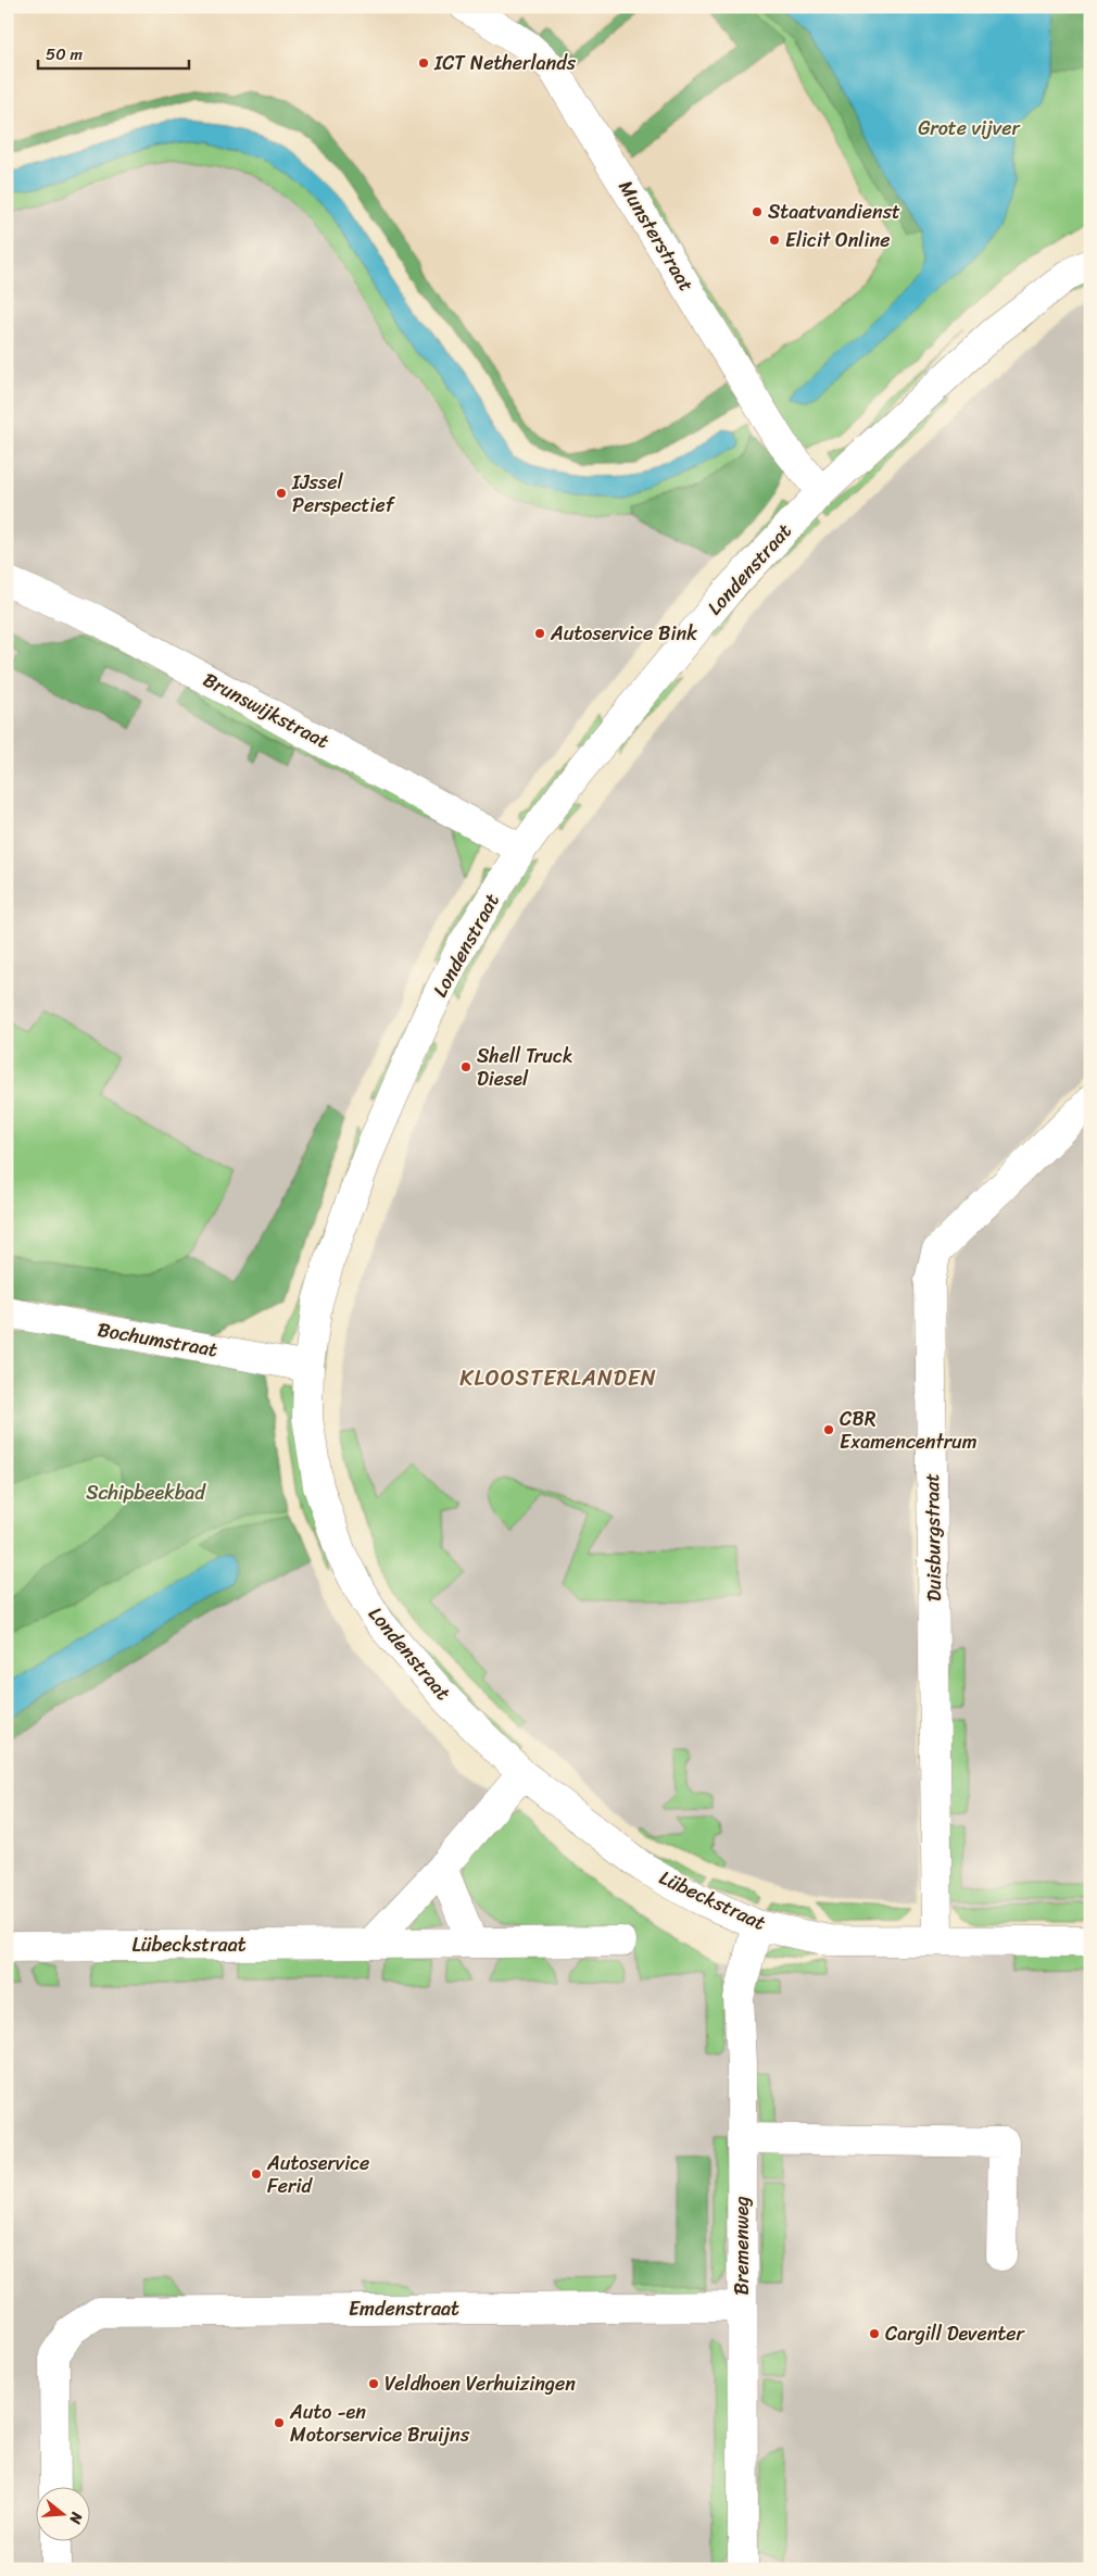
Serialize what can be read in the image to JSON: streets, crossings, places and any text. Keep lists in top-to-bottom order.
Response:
{
  "streets": {
    "street": [
      "Munsterstraat",
      "Londenstraat",
      "Brunswijkstraat",
      "Bochumstraat",
      "Duisburgstraat",
      "Lübeckstraat",
      "Bremenweg",
      "Emdenstraat"
    ]
  },
  "crossings": [
    ["Munsterstraat", "Londenstraat"],
    ["Londenstraat", "Brunswijkstraat"],
    ["Londenstraat", "Bochumstraat"],
    ["Londenstraat", "Lübeckstraat"],
    ["Duisburgstraat", "Lübeckstraat"],
    ["Lübeckstraat", "Bremenweg"],
    ["Bremenweg", "Emdenstraat"]
  ],
  "districts": ["KLOOSTERLANDEN"],
  "parks": ["Grote vijver", "Schipbeekbad"],
  "places": [
    "ICT Netherlands",
    "Staatvandienst",
    "Elicit Online",
    "IJssel Perspectief",
    "Autoservice Bink",
    "Shell Truck Diesel",
    "CBR Examencentrum",
    "Autoservice Ferid",
    "Cargill Deventer",
    "Veldhoen Verhuizingen",
    "Auto -en Motorservice Bruijns"
  ],
  "scale_bar": "50 m",
  "north": "right"
}
